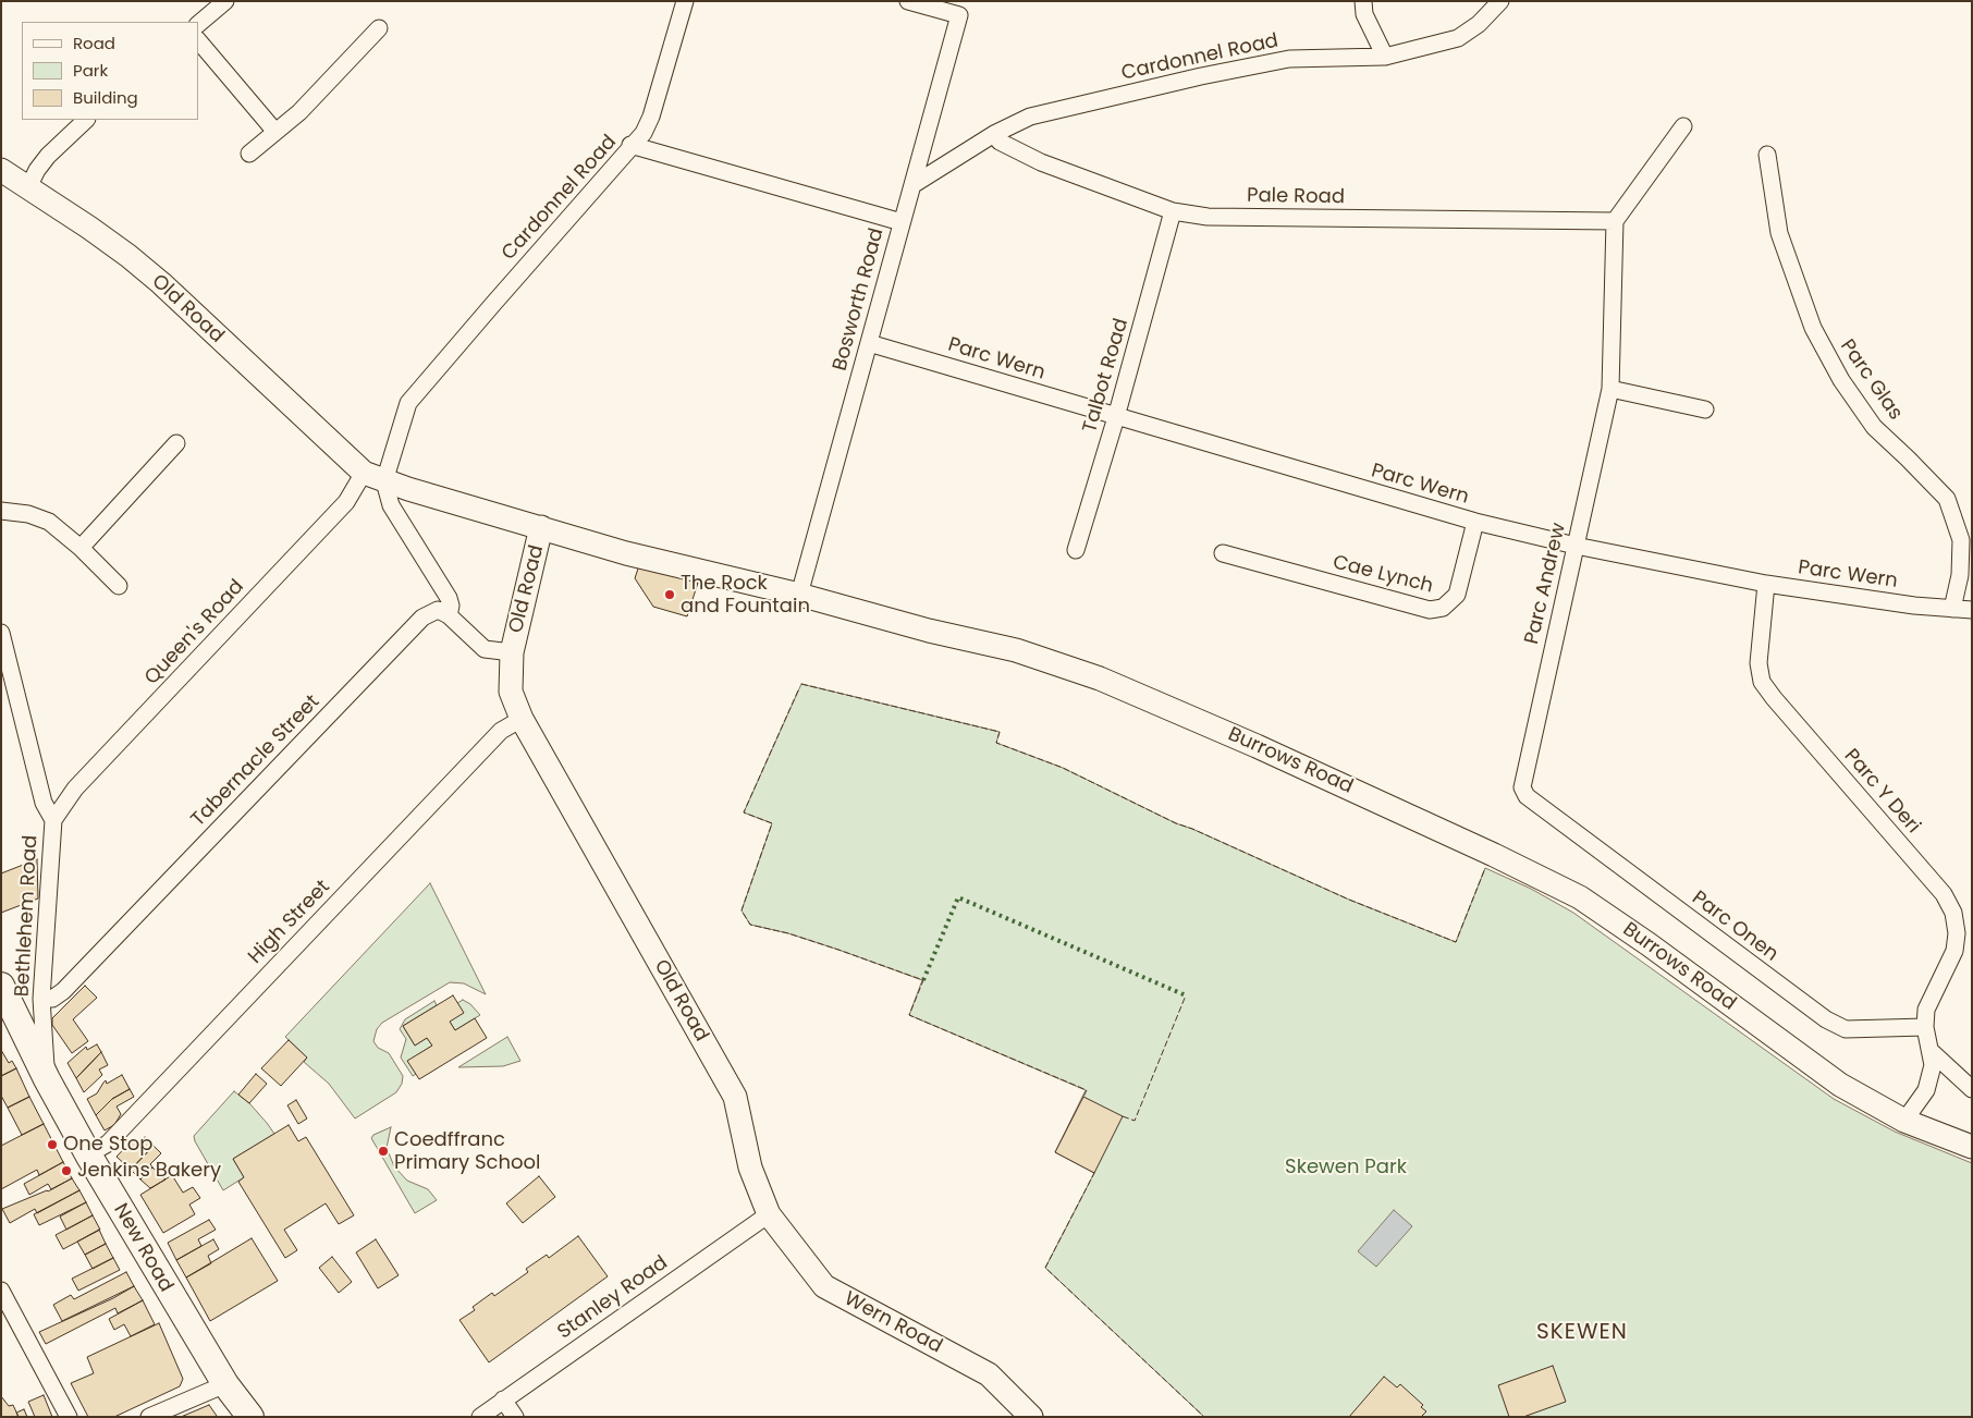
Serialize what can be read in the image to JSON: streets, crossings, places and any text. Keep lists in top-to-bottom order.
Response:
{
  "streets": {
    "main road": [
      "Old Road",
      "Burrows Road",
      "New Road",
      "Wern Road"
    ],
    "street": [
      "Cardonnel Road",
      "Pale Road",
      "Bosworth Road",
      "Parc Wern",
      "Talbot Road",
      "Parc Glas",
      "Cae Lynch",
      "Parc Andrew",
      "Queen's Road",
      "Tabernacle Street",
      "Parc Y Deri",
      "Bethlehem Road",
      "High Street",
      "Parc Onen",
      "Stanley Road"
    ]
  },
  "crossings": [
    ["Cardonnel Road", "Pale Road"],
    ["Cardonnel Road", "Bosworth Road"],
    ["Cardonnel Road", "Old Road"],
    ["Cardonnel Road", "Queen's Road"],
    ["Pale Road", "Talbot Road"],
    ["Bosworth Road", "Parc Wern"],
    ["Bosworth Road", "Burrows Road"],
    ["Old Road", "Queen's Road"],
    ["Old Road", "Burrows Road"],
    ["Old Road", "High Street"],
    ["Old Road", "Stanley Road"],
    ["Old Road", "Wern Road"],
    ["Parc Wern", "Talbot Road"],
    ["Parc Wern", "Parc Glas"],
    ["Parc Wern", "Cae Lynch"],
    ["Parc Wern", "Parc Andrew"],
    ["Parc Wern", "Parc Y Deri"],
    ["Parc Andrew", "Parc Onen"],
    ["Queen's Road", "Bethlehem Road"],
    ["Tabernacle Street", "Bethlehem Road"],
    ["Parc Y Deri", "Parc Onen"],
    ["Bethlehem Road", "New Road"],
    ["High Street", "New Road"],
    ["Stanley Road", "Wern Road"]
  ],
  "districts": ["SKEWEN"],
  "parks": ["Skewen Park"],
  "places": [
    "The Rock and Fountain",
    "One Stop",
    "Coedffranc Primary School",
    "Jenkins Bakery"
  ],
  "legend": ["Road", "Park", "Building"]
}
